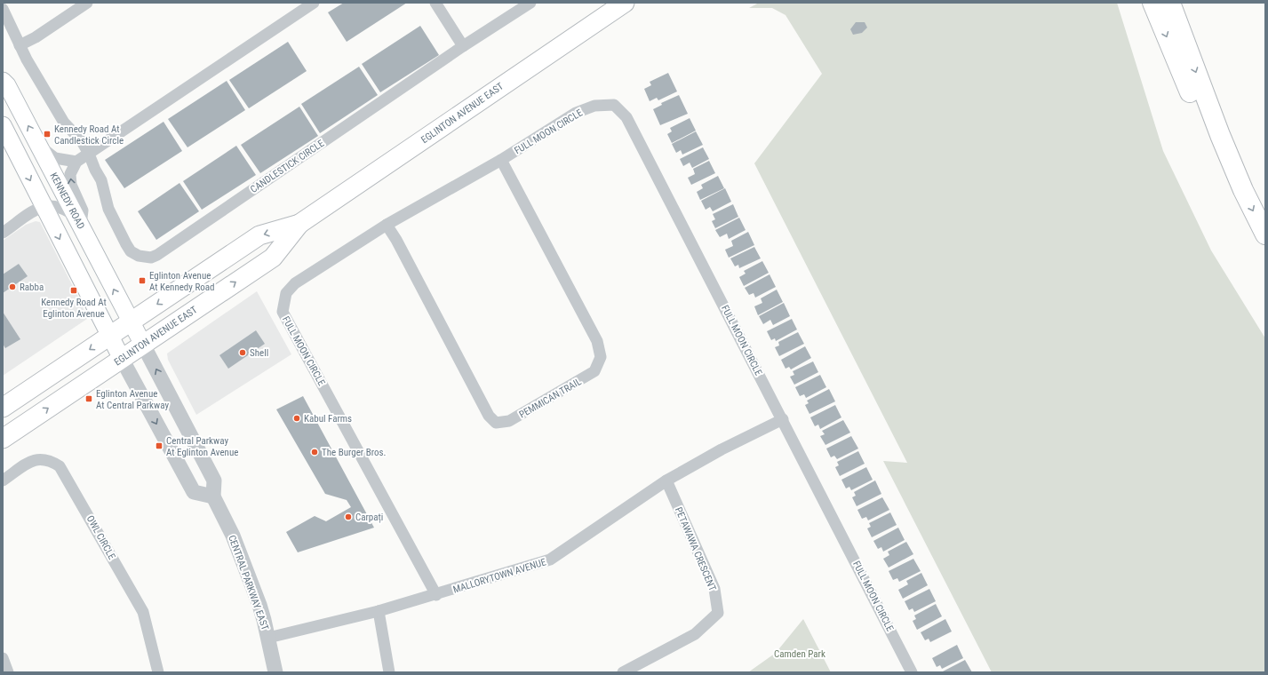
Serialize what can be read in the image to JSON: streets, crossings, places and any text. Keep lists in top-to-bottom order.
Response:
{
  "streets": {
    "main road": ["EGLINTON AVENUE EAST", "KENNEDY ROAD", "CENTRAL PARKWAY EAST"],
    "street": [
      "FULL MOON CIRCLE",
      "CANDLESTICK CIRCLE",
      "PEMMICAN TRAIL",
      "OWL CIRCLE",
      "PETAWAWA CRESCENT",
      "MALLORYTOWN AVENUE"
    ]
  },
  "crossings": [
    ["EGLINTON AVENUE EAST", "KENNEDY ROAD"],
    ["EGLINTON AVENUE EAST", "CENTRAL PARKWAY EAST"],
    ["FULL MOON CIRCLE", "PEMMICAN TRAIL"],
    ["FULL MOON CIRCLE", "MALLORYTOWN AVENUE"],
    ["KENNEDY ROAD", "CENTRAL PARKWAY EAST"],
    ["PETAWAWA CRESCENT", "MALLORYTOWN AVENUE"],
    ["MALLORYTOWN AVENUE", "CENTRAL PARKWAY EAST"]
  ],
  "one_way": ["CENTRAL PARKWAY EAST"],
  "parks": ["Camden Park"],
  "places": {
    "transit": [
      "Kennedy Road At Candlestick Circle",
      "Eglinton Avenue At Kennedy Road",
      "Kennedy Road At Eglinton Avenue",
      "Eglinton Avenue At Central Parkway",
      "Central Parkway At Eglinton Avenue"
    ],
    "other": [
      "Rabba",
      "Shell",
      "Kabul Farms",
      "The Burger Bros.",
      "Carpați"
    ]
  }
}
